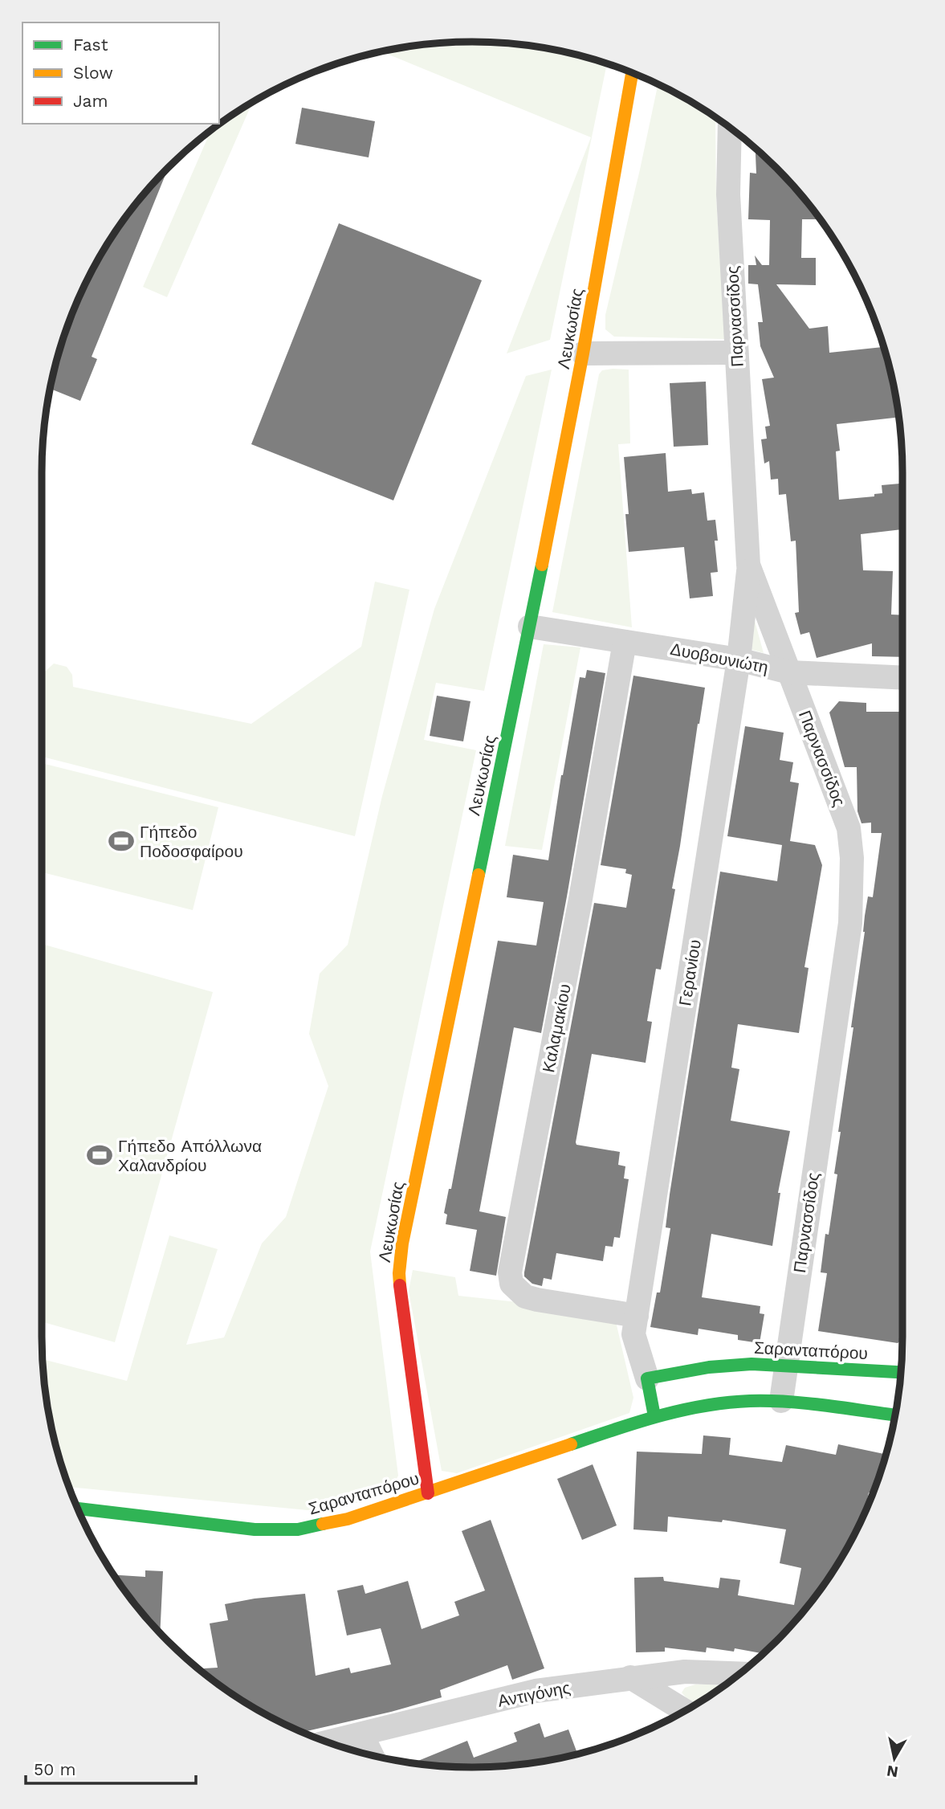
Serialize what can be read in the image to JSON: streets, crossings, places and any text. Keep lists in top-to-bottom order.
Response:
{
  "streets": {
    "street": [
      "Παρνασσίδος",
      "Λευκωσίας",
      "Δυοβουνιώτη",
      "Γερανίου",
      "Καλαμακίου",
      "Σαρανταπόρου",
      "Αντιγόνης"
    ]
  },
  "crossings": [
    ["Παρνασσίδος", "Δυοβουνιώτη"],
    ["Παρνασσίδος", "Γερανίου"],
    ["Παρνασσίδος", "Σαρανταπόρου"],
    ["Λευκωσίας", "Δυοβουνιώτη"],
    ["Λευκωσίας", "Σαρανταπόρου"],
    ["Δυοβουνιώτη", "Γερανίου"],
    ["Δυοβουνιώτη", "Καλαμακίου"],
    ["Γερανίου", "Καλαμακίου"],
    ["Γερανίου", "Σαρανταπόρου"]
  ],
  "places": {
    "sports": ["Γήπεδο Ποδοσφαίρου", "Γήπεδο Απόλλωνα Χαλανδρίου"]
  },
  "legend": ["Fast", "Slow", "Jam"],
  "scale_bar": "50 m",
  "north": "bottom"
}
